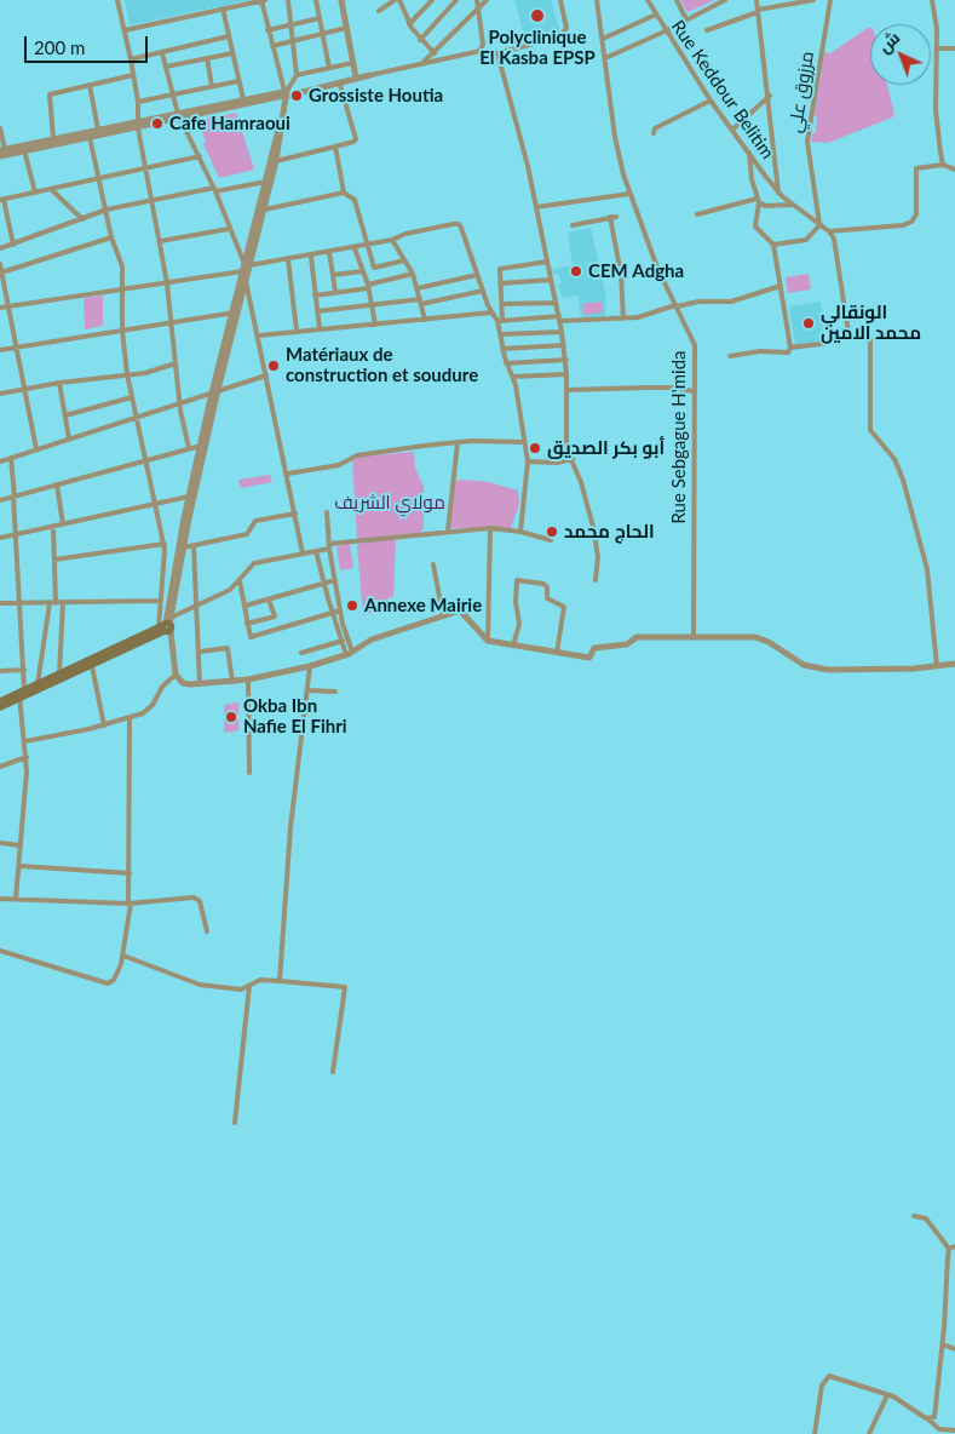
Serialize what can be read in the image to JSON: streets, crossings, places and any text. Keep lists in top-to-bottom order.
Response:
{
  "streets": {
    "street": ["Rue Keddour Belitim", "مرزوق علي", "Rue Sebgague H'mida"]
  },
  "crossings": [
    ["Rue Keddour Belitim", "مرزوق علي"]
  ],
  "parks": ["مولاي الشريف"],
  "places": [
    "Polyclinique El Kasba EPSP",
    "Grossiste Houtia",
    "Cafe Hamraoui",
    "CEM Adgha",
    "الونقالي محمد الامين",
    "Matériaux de construction et soudure",
    "أبو بكر الصديق",
    "الحاج محمد",
    "Annexe Mairie",
    "Okba Ibn Nafie El Fihri"
  ],
  "scale_bar": "200 m",
  "north": "top left"
}
